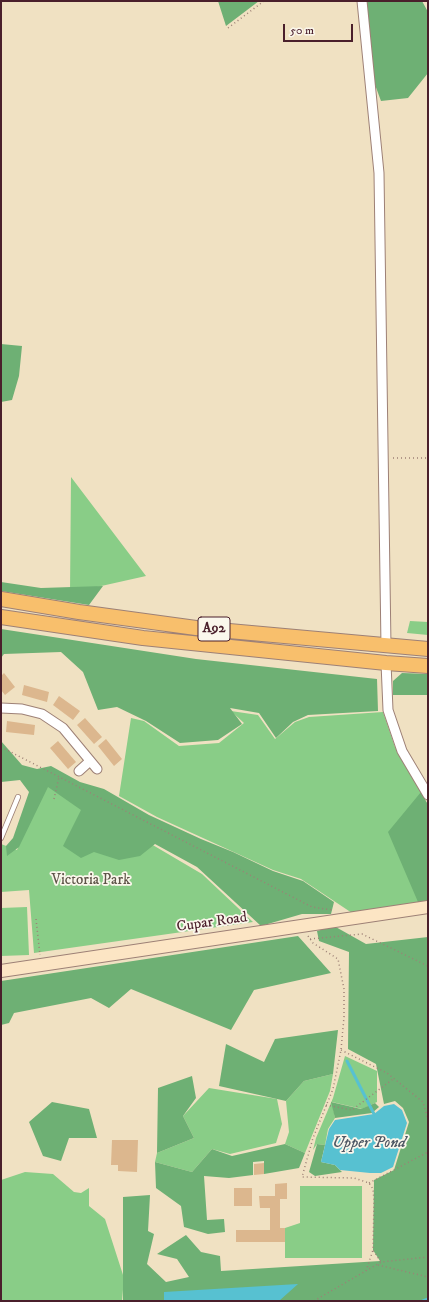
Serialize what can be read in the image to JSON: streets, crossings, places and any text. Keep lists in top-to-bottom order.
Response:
{
  "streets": {
    "highway": ["A92"],
    "main road": ["Cupar Road"]
  },
  "water": ["Upper Pond"],
  "parks": ["Victoria Park"],
  "scale_bar": "50 m"
}
